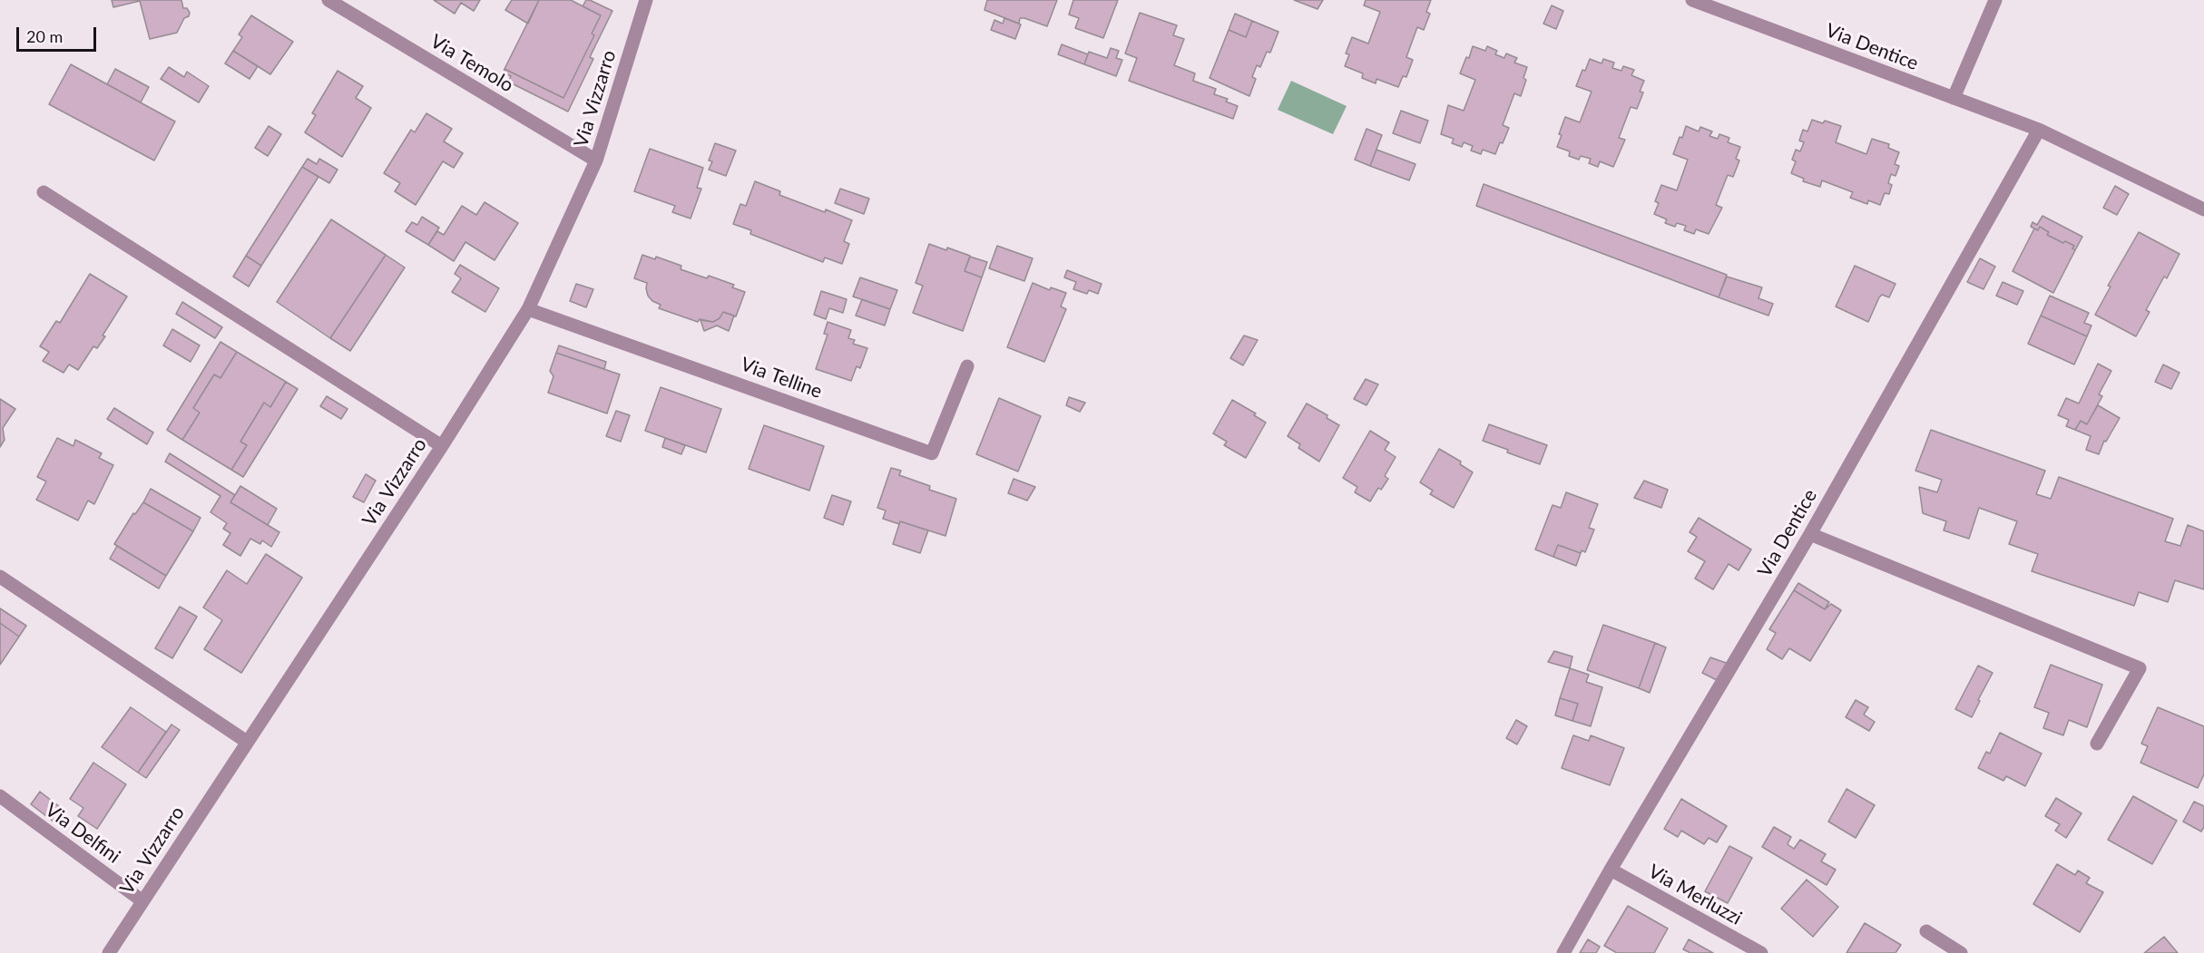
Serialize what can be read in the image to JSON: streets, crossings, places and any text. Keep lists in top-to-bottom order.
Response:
{
  "streets": {
    "street": [
      "Via Dentice",
      "Via Temolo",
      "Via Vizzarro",
      "Via Telline",
      "Via Delfini",
      "Via Merluzzi"
    ]
  },
  "crossings": [
    ["Via Dentice", "Via Merluzzi"],
    ["Via Temolo", "Via Vizzarro"],
    ["Via Vizzarro", "Via Telline"],
    ["Via Vizzarro", "Via Delfini"]
  ],
  "scale_bar": "20 m"
}
